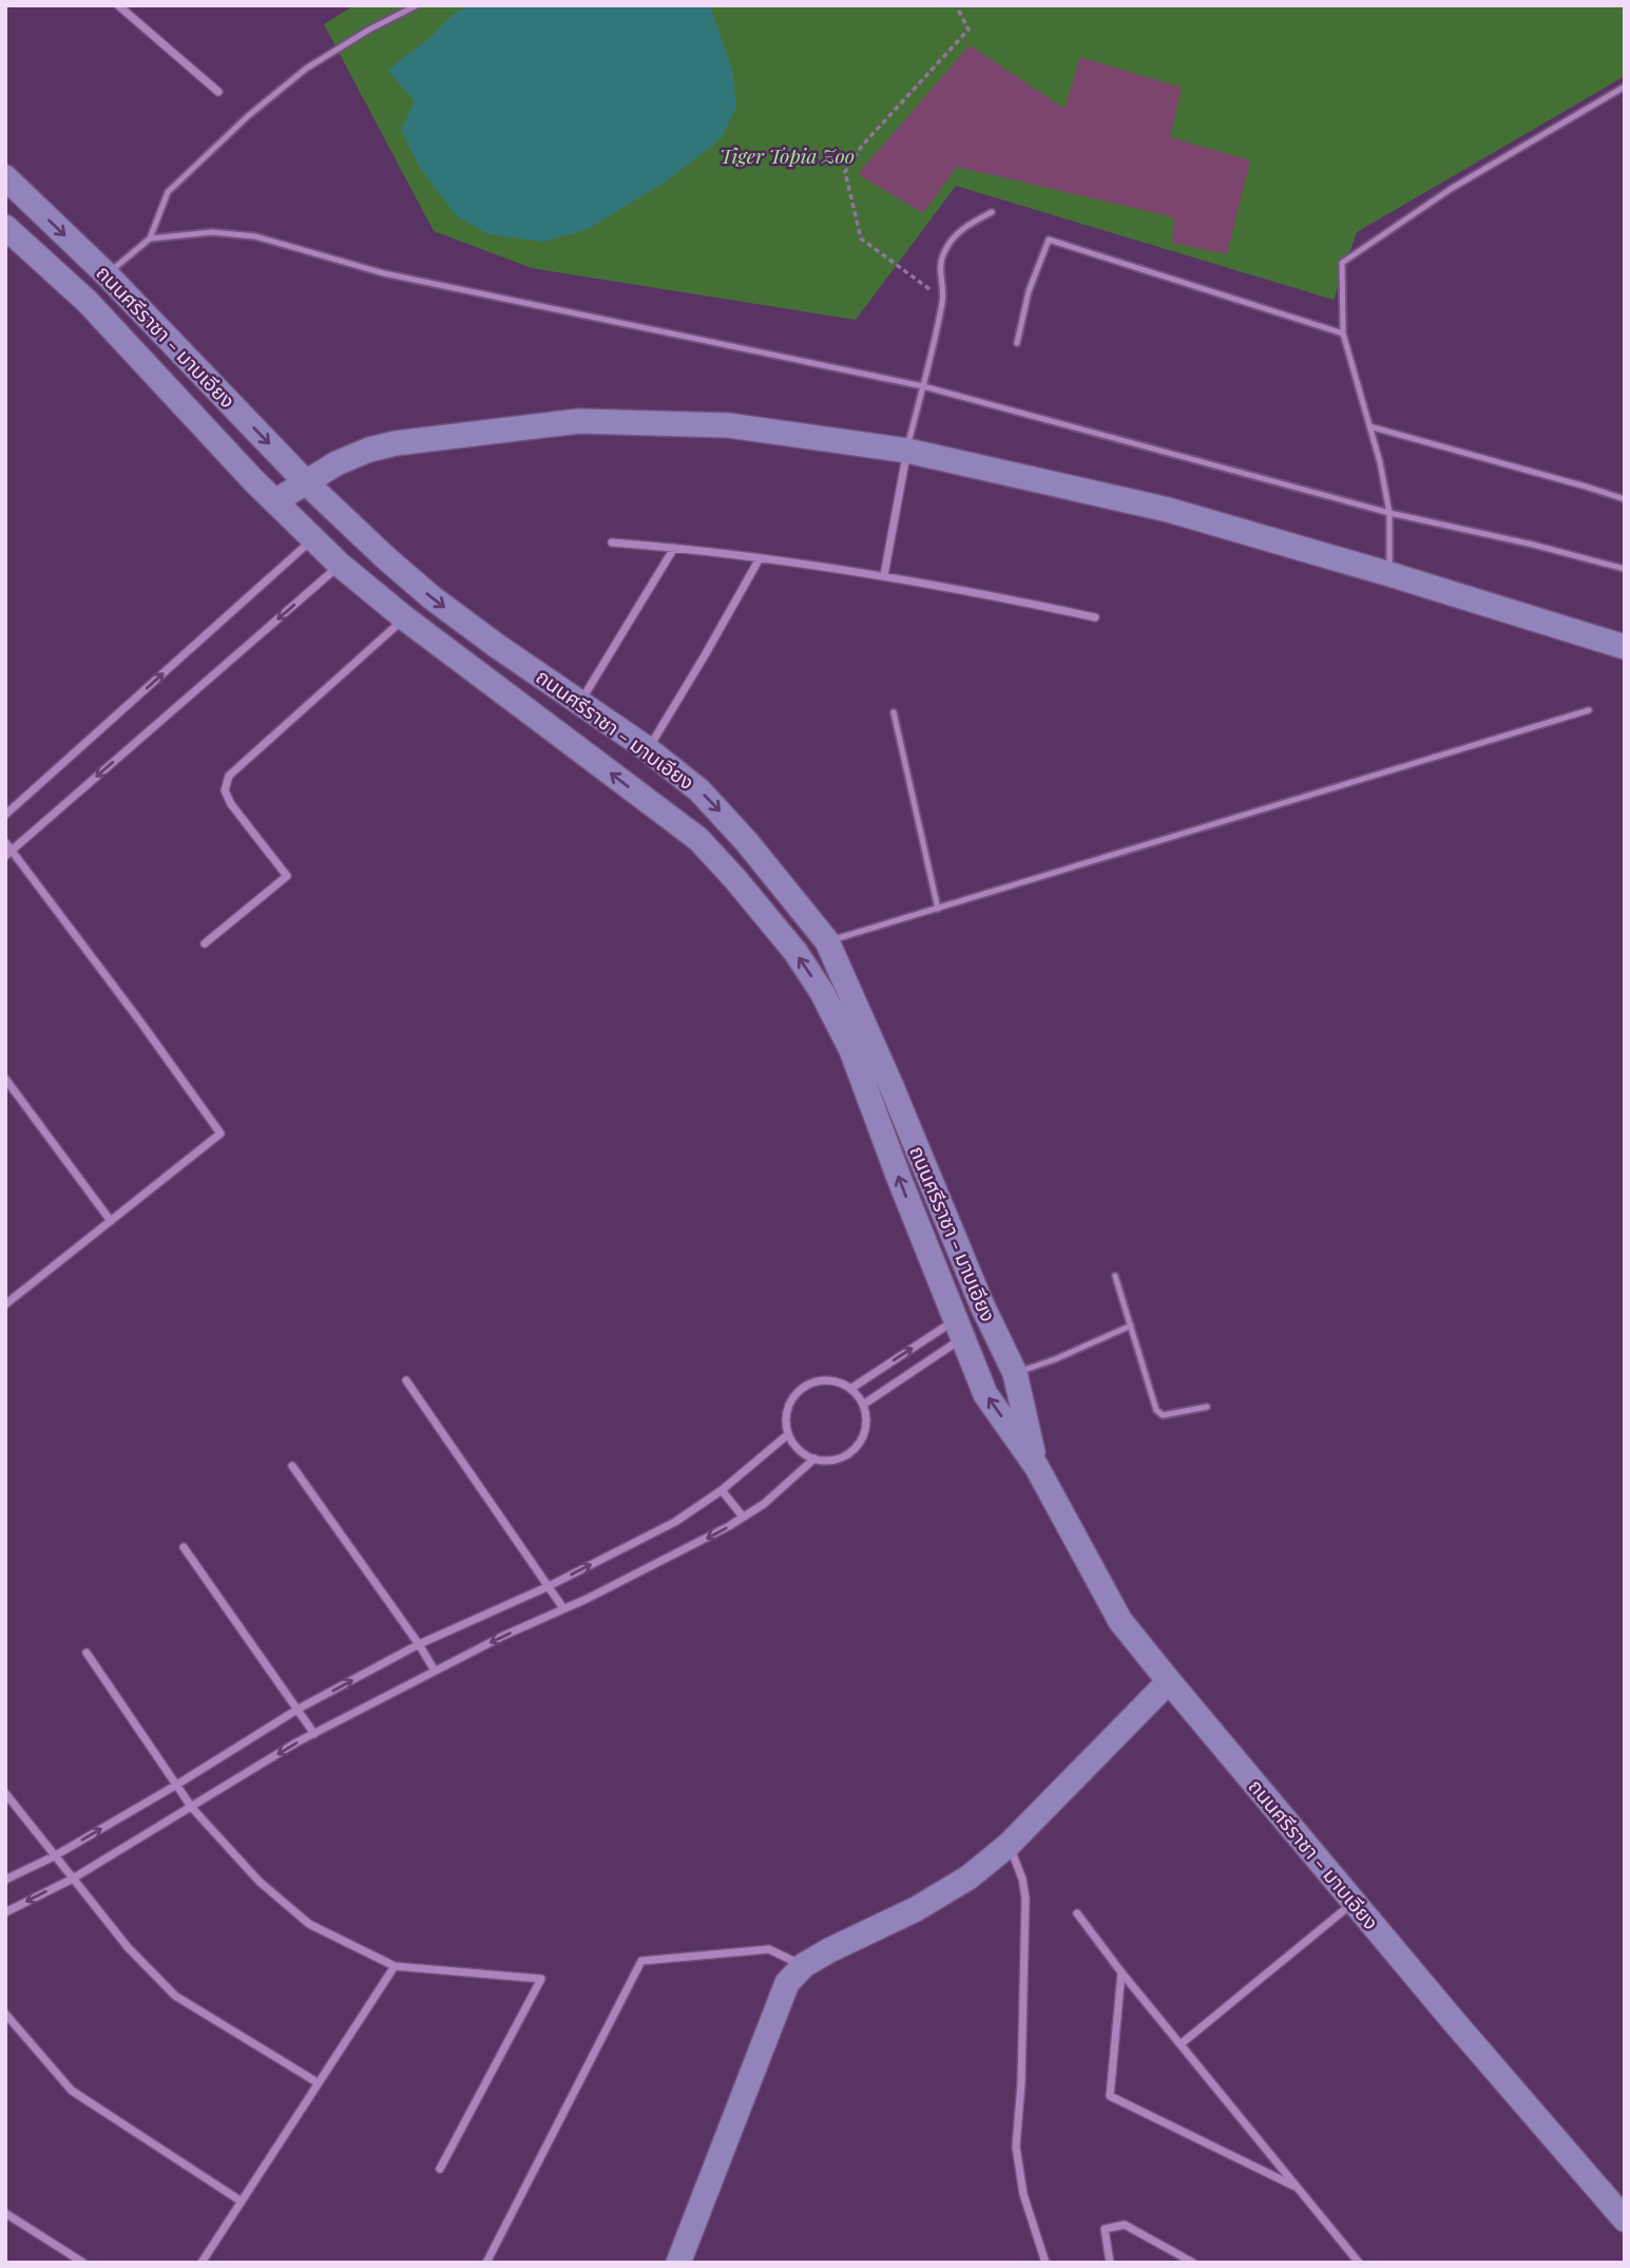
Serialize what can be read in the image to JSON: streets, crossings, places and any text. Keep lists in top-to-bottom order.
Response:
{
  "streets": {
    "main road": ["ถนนศรีราชา - มาบเอียง"]
  },
  "parks": ["Tiger Topia Zoo"]
}
